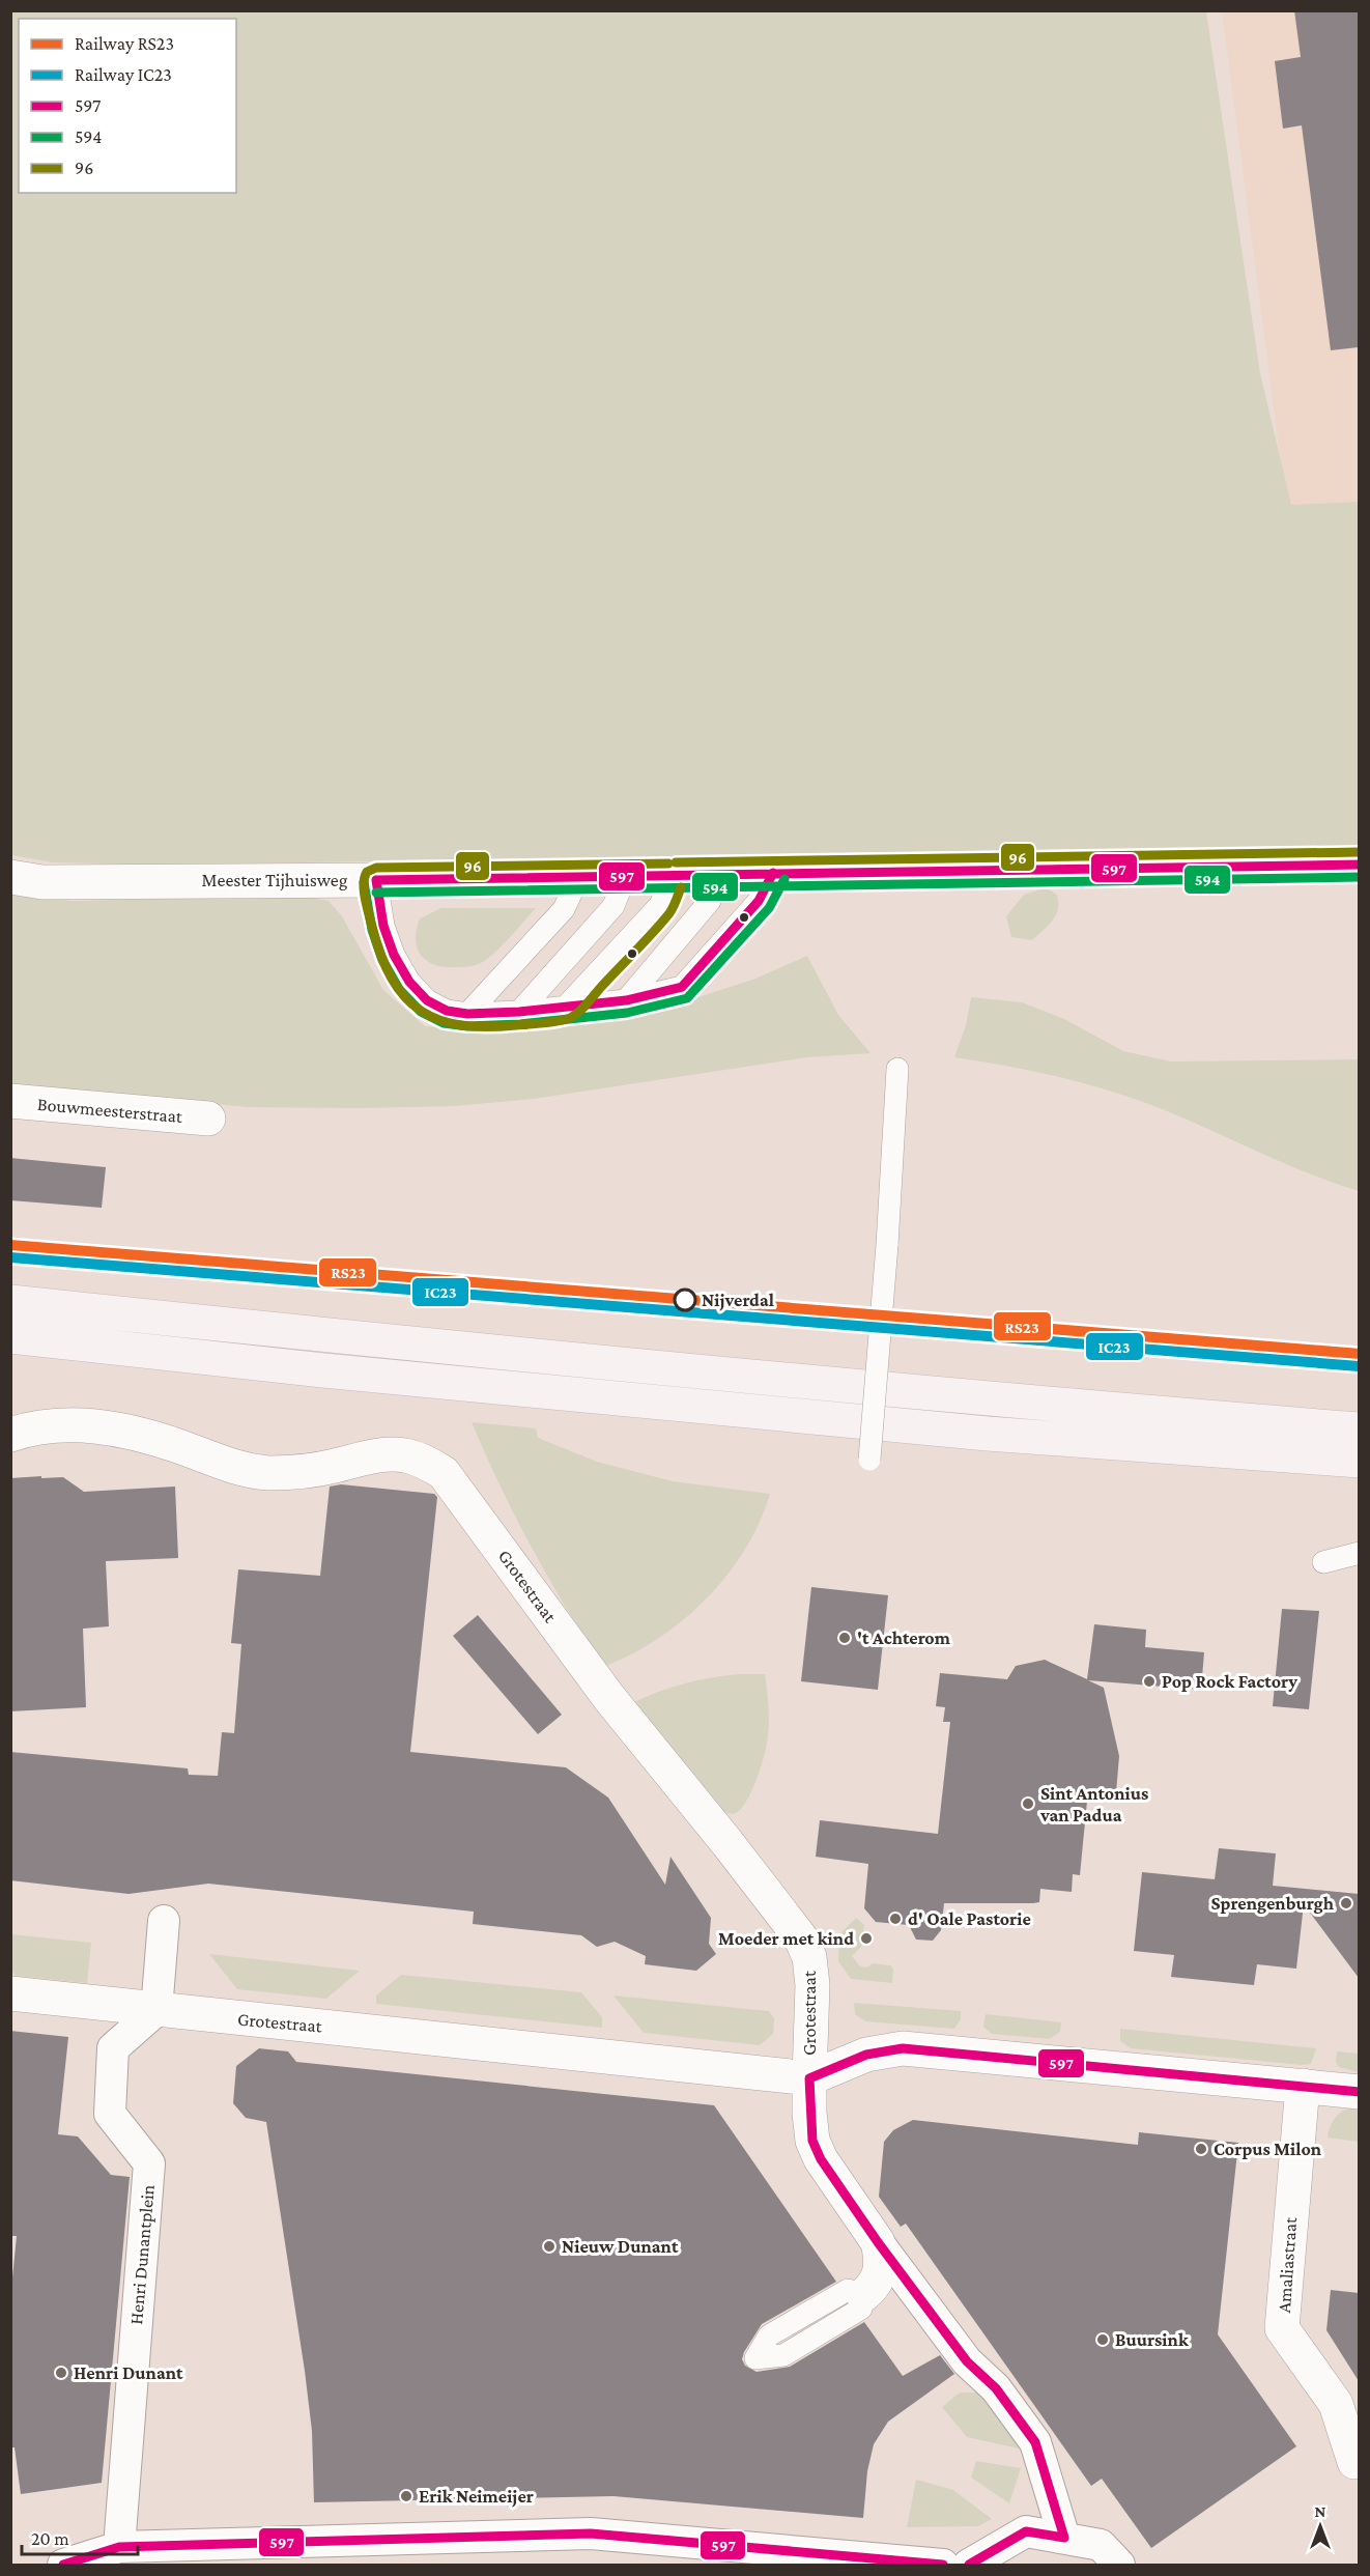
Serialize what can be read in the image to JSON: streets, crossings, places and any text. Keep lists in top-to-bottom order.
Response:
{
  "streets": {
    "street": [
      "Meester Tijhuisweg",
      "Bouwmeesterstraat",
      "Grotestraat",
      "Henri Dunantplein",
      "Amaliastraat"
    ]
  },
  "crossings": [
    ["Grotestraat", "Henri Dunantplein"],
    ["Grotestraat", "Amaliastraat"]
  ],
  "places": [
    "Nijverdal",
    "'t Achterom",
    "Pop Rock Factory",
    "Sint Antonius van Padua",
    "Sprengenburgh",
    "d' Oale Pastorie",
    "Moeder met kind",
    "Corpus Milon",
    "Nieuw Dunant",
    "Buursink",
    "Henri Dunant",
    "Erik Neimeijer"
  ],
  "lines": [
    "transit line 96",
    "transit line 597",
    "transit line 594",
    "rail line RS23",
    "rail line IC23"
  ],
  "legend": [
    "Railway RS23",
    "Railway IC23",
    "597",
    "594",
    "96"
  ],
  "scale_bar": "20 m",
  "north": "top"
}
